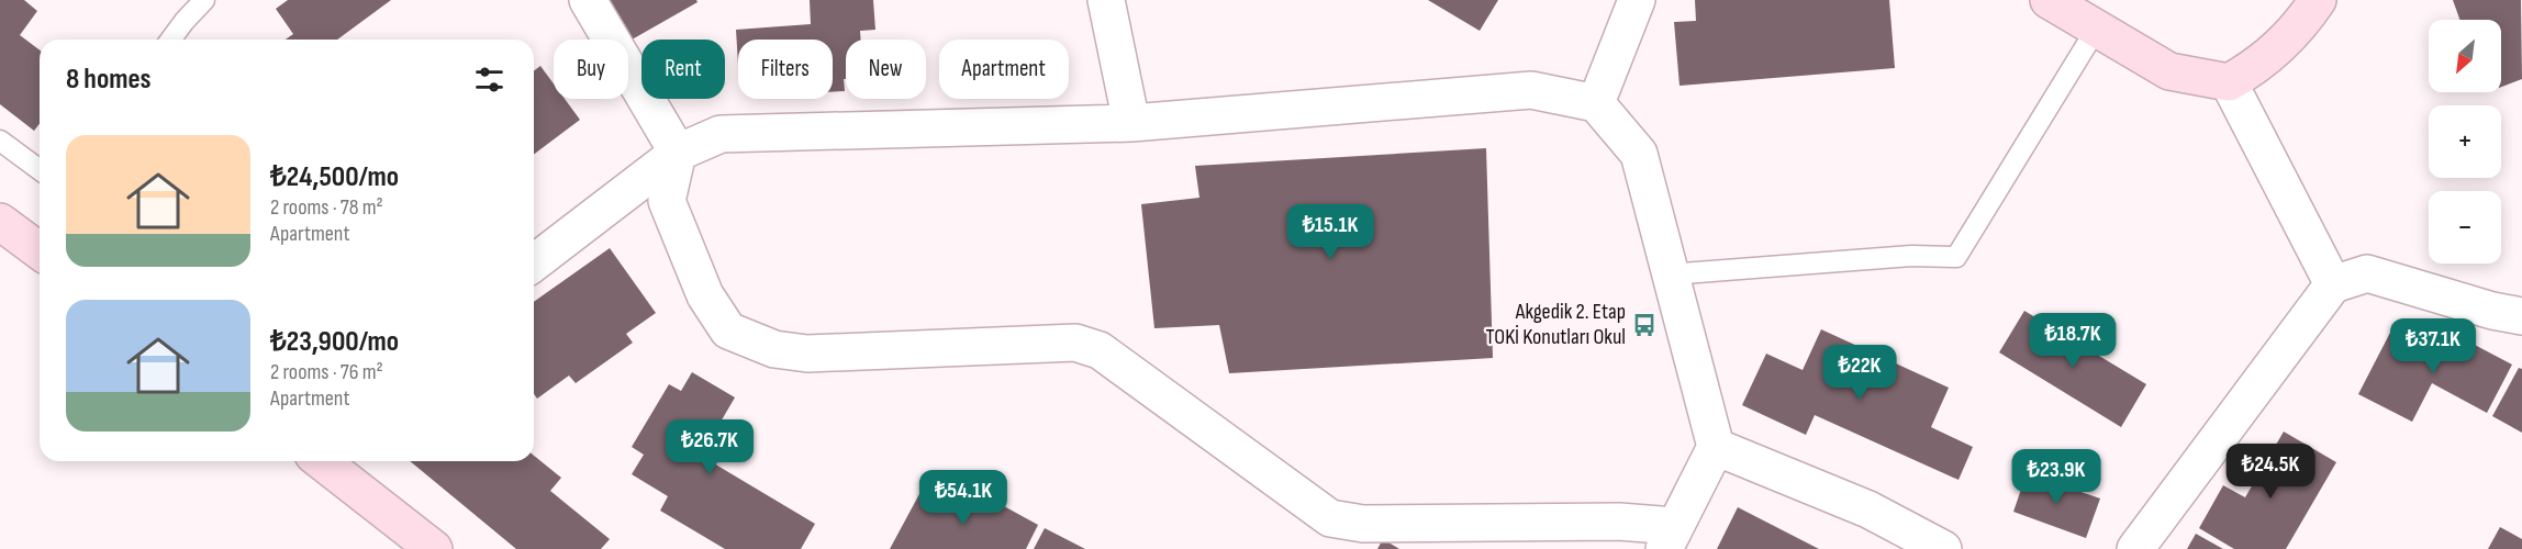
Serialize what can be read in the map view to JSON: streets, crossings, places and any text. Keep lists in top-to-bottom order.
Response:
{
  "places": {
    "bus stop": ["Akgedik 2. Etap TOKİ Konutları Okul"]
  },
  "north": "bottom left",
  "page": {
    "map_buttons": ["+", "−"],
    "chip": [
      "Buy",
      "Rent",
      "Filters",
      "New",
      "Apartment"
    ],
    "heading": "8 homes",
    "list": [
      {
        "name": "₺24,500/mo",
        "note": "2 rooms · 78 m² · Apartment"
      },
      {
        "name": "₺23,900/mo",
        "note": "2 rooms · 76 m² · Apartment"
      }
    ],
    "price": [
      "₺15.1K",
      "₺18.7K",
      "₺37.1K",
      "₺22K",
      "₺26.7K",
      "₺24.5K",
      "₺23.9K",
      "₺54.1K"
    ]
  }
}
